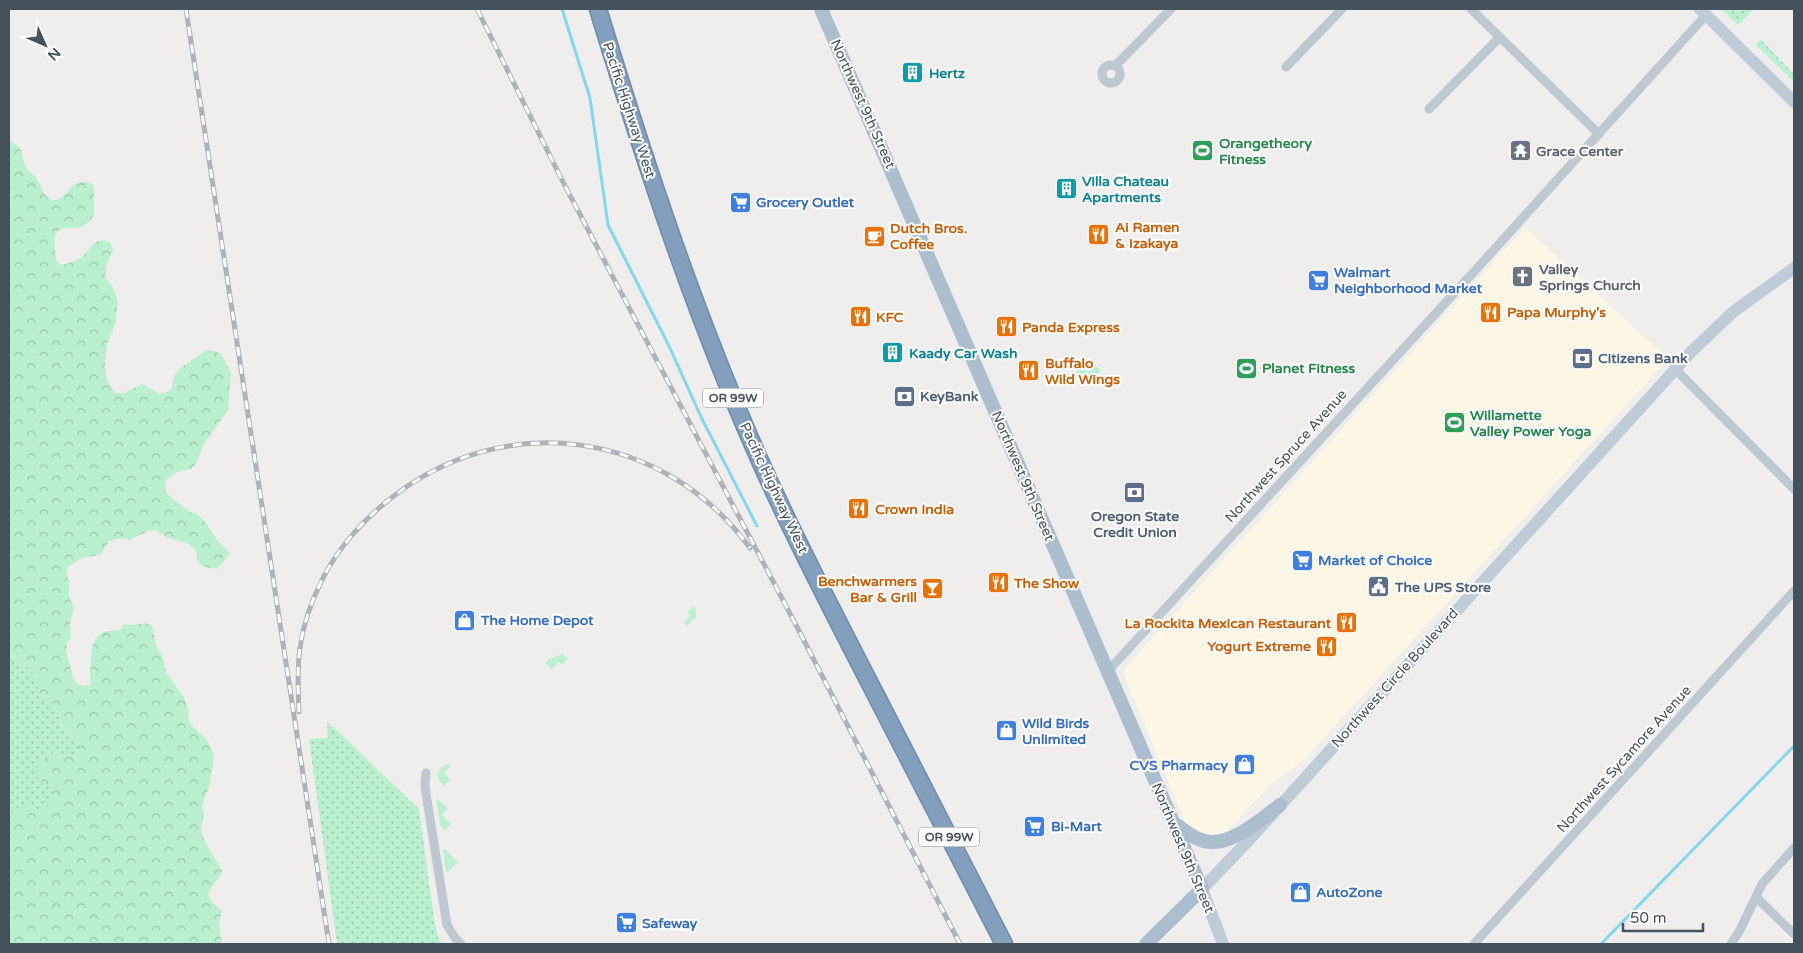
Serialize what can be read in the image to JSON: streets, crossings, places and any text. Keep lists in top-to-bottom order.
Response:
{
  "streets": {
    "highway": ["Pacific Highway West", "OR 99W"],
    "main road": ["Northwest 9th Street", "Northwest Circle Boulevard"],
    "street": ["Northwest Spruce Avenue", "Northwest Sycamore Avenue"]
  },
  "crossings": [
    ["Northwest 9th Street", "Northwest Spruce Avenue"],
    ["Northwest 9th Street", "Northwest Circle Boulevard"]
  ],
  "places": {
    "building": ["Hertz", "Villa Chateau Apartments", "Kaady Car Wash"],
    "sports": ["Orangetheory Fitness", "Planet Fitness", "Willamette Valley Power Yoga"],
    "temple": ["Grace Center"],
    "supermarket": [
      "Grocery Outlet",
      "Walmart Neighborhood Market",
      "Market of Choice",
      "Bi-Mart",
      "Safeway"
    ],
    "restaurant": [
      "Ai Ramen & Izakaya",
      "Papa Murphy's",
      "KFC",
      "Panda Express",
      "Buffalo Wild Wings",
      "Crown India",
      "The Show",
      "La Rockita Mexican Restaurant",
      "Yogurt Extreme"
    ],
    "cafe": ["Dutch Bros. Coffee"],
    "church": ["Valley Springs Church"],
    "bank": ["Citizens Bank", "KeyBank", "Oregon State Credit Union"],
    "public building": ["The UPS Store"],
    "bar": ["Benchwarmers Bar & Grill"],
    "shop": [
      "The Home Depot",
      "Wild Birds Unlimited",
      "CVS Pharmacy",
      "AutoZone"
    ]
  },
  "scale_bar": "50 m",
  "north": "bottom right"
}
